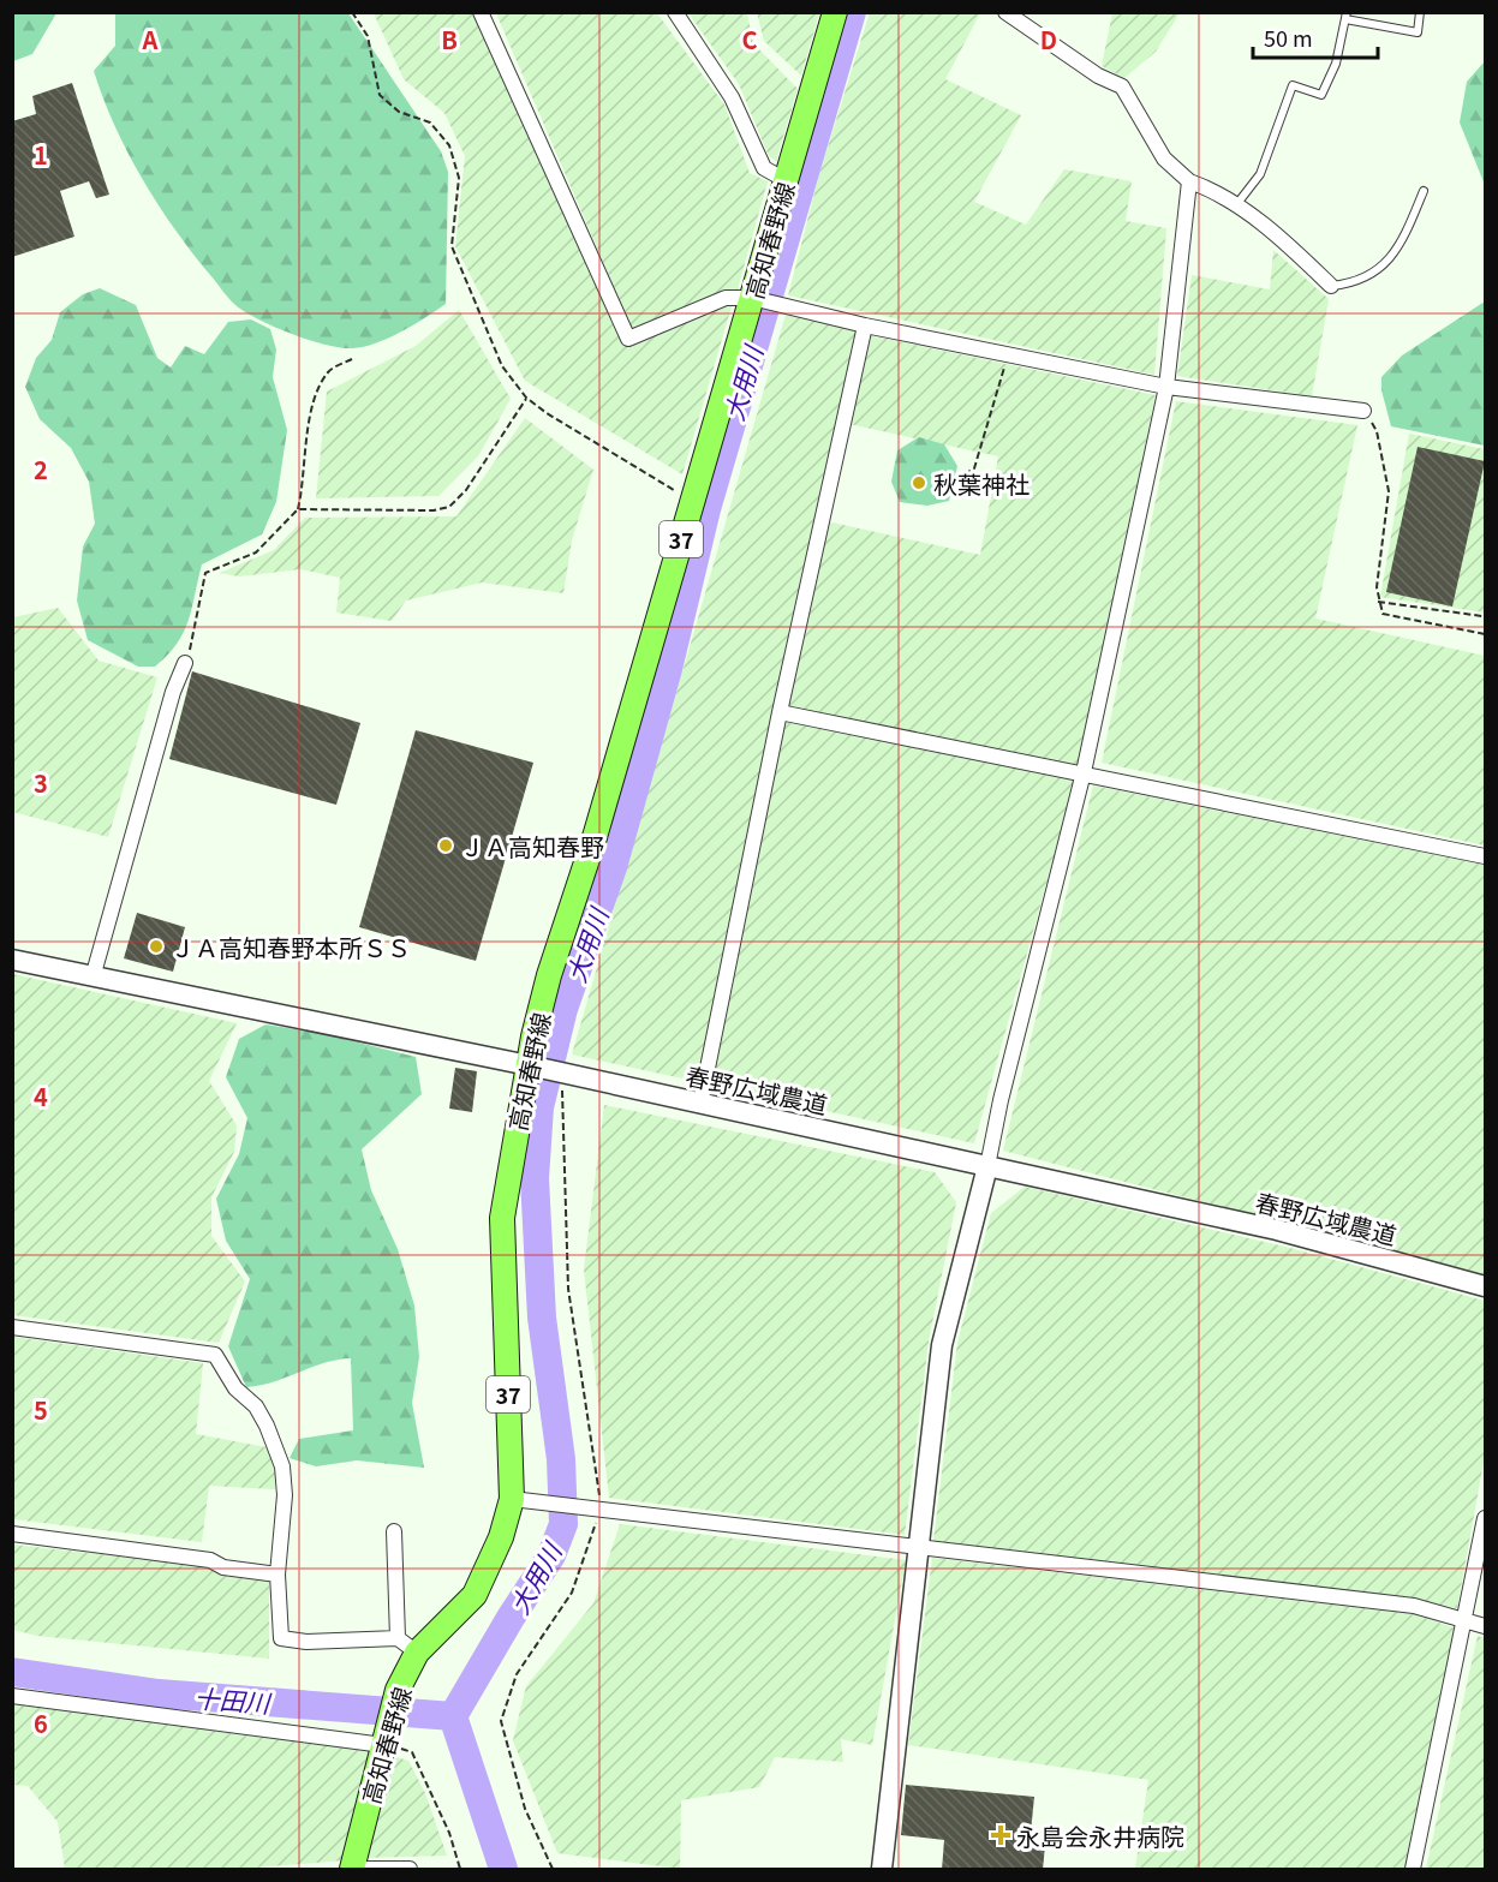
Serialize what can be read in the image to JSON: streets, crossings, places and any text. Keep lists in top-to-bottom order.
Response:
{
  "streets": {
    "main road": ["高知春野線", "37"],
    "street": ["春野広域農道"]
  },
  "crossings": [
    ["高知春野線", "春野広域農道"]
  ],
  "water": ["大用川", "十田川"],
  "places": {
    "other": ["秋葉神社", "ＪＡ高知春野", "ＪＡ高知春野本所ＳＳ"],
    "health": ["永島会永井病院"]
  },
  "scale_bar": "50 m",
  "grid": {
    "columns": [
      "A",
      "B",
      "C",
      "D"
    ],
    "rows": [
      "1",
      "2",
      "3",
      "4",
      "5",
      "6"
    ]
  }
}
